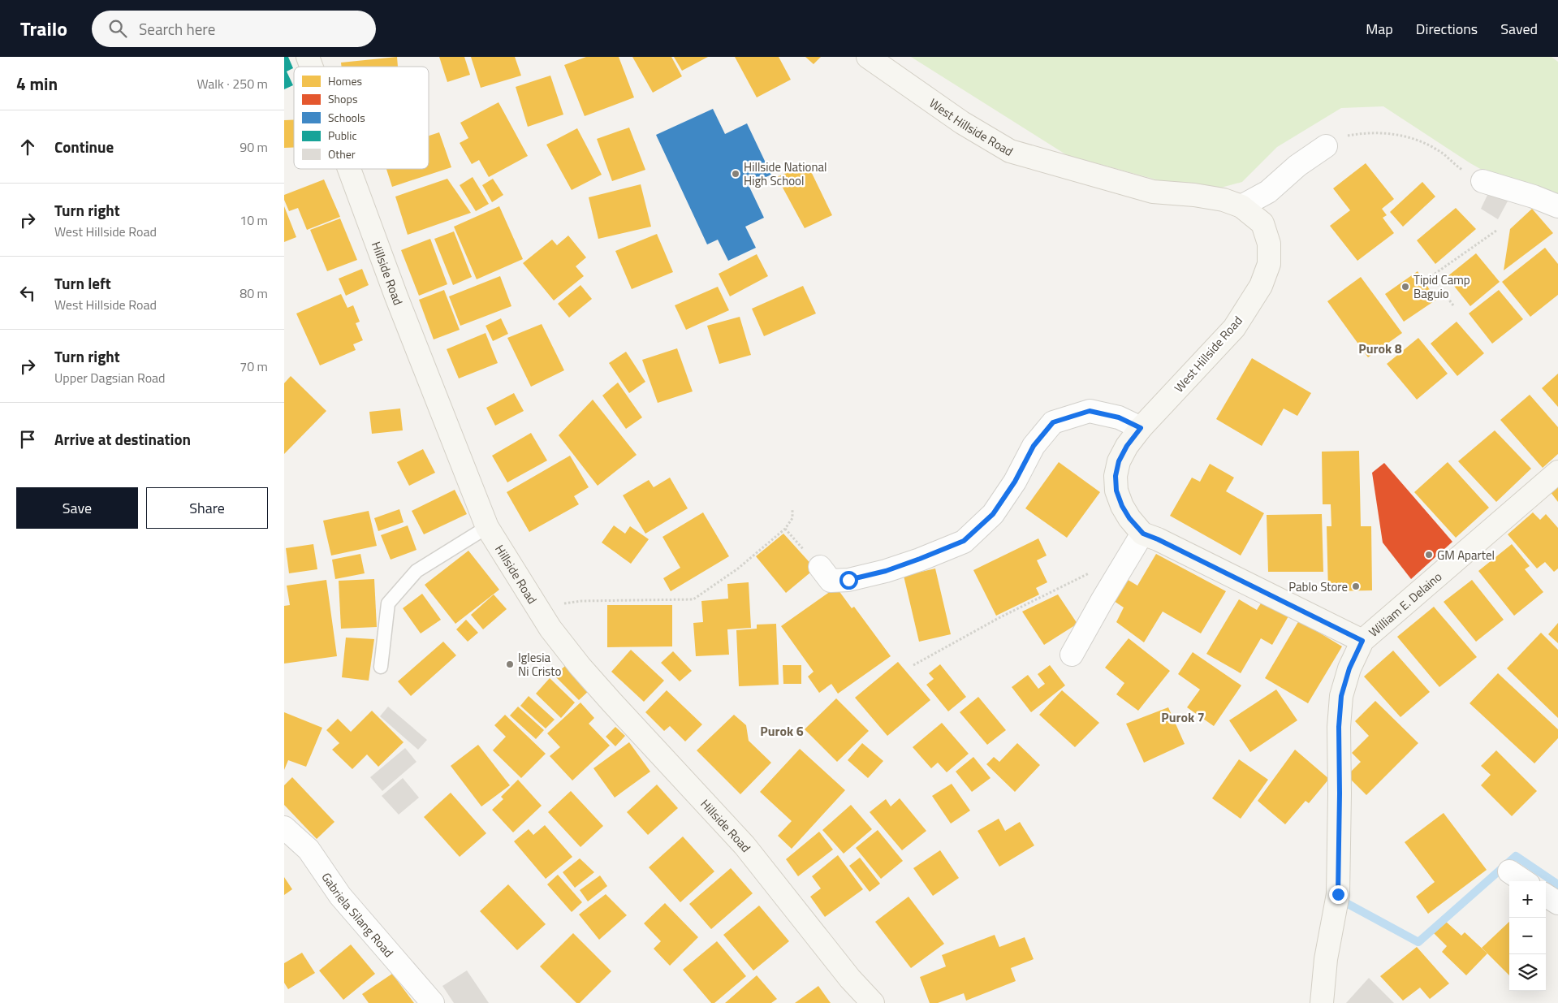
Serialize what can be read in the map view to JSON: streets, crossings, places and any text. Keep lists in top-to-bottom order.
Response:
{
  "streets": {
    "street": [
      "West Hillside Road",
      "Hillside Road",
      "William E. Delaino",
      "Gabriela Silang Road"
    ]
  },
  "crossings": [
    ["West Hillside Road", "William E. Delaino"]
  ],
  "districts": ["Purok 8", "Purok 7", "Purok 6"],
  "places": [
    "Hillside National High School",
    "Tipid Camp Baguio",
    "GM Apartel",
    "Pablo Store",
    "Iglesia Ni Cristo"
  ],
  "legend": [
    "Homes",
    "Shops",
    "Schools",
    "Public",
    "Other"
  ],
  "page": {
    "header": "Trailo",
    "search": "Search here",
    "nav": ["Map", "Directions", "Saved"],
    "heading": ["4 min", "Walk · 250 m"],
    "list": [
      ["Continue", "90 m"],
      ["Turn right", "West Hillside Road", "10 m"],
      ["Turn left", "West Hillside Road", "80 m"],
      ["Turn right", "Upper Dagsian Road", "70 m"],
      "Arrive at destination"
    ],
    "buttons": ["Save", "Share"],
    "map_buttons": ["+", "−"]
  }
}
